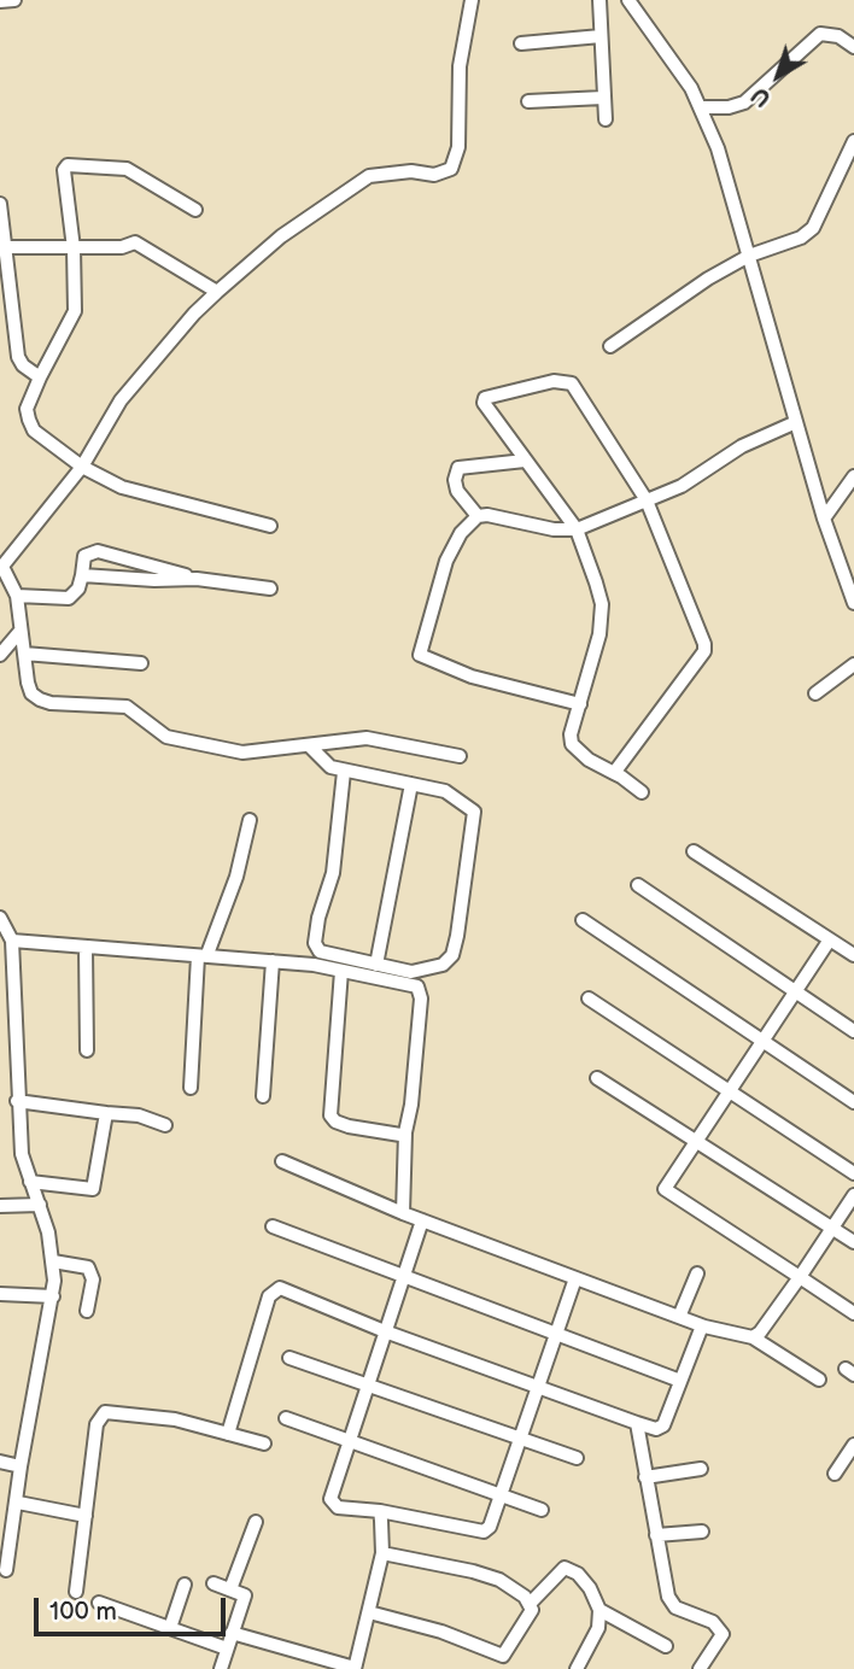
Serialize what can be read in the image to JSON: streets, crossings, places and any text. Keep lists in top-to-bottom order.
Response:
{
  "scale_bar": "100 m",
  "north": "bottom left"
}
